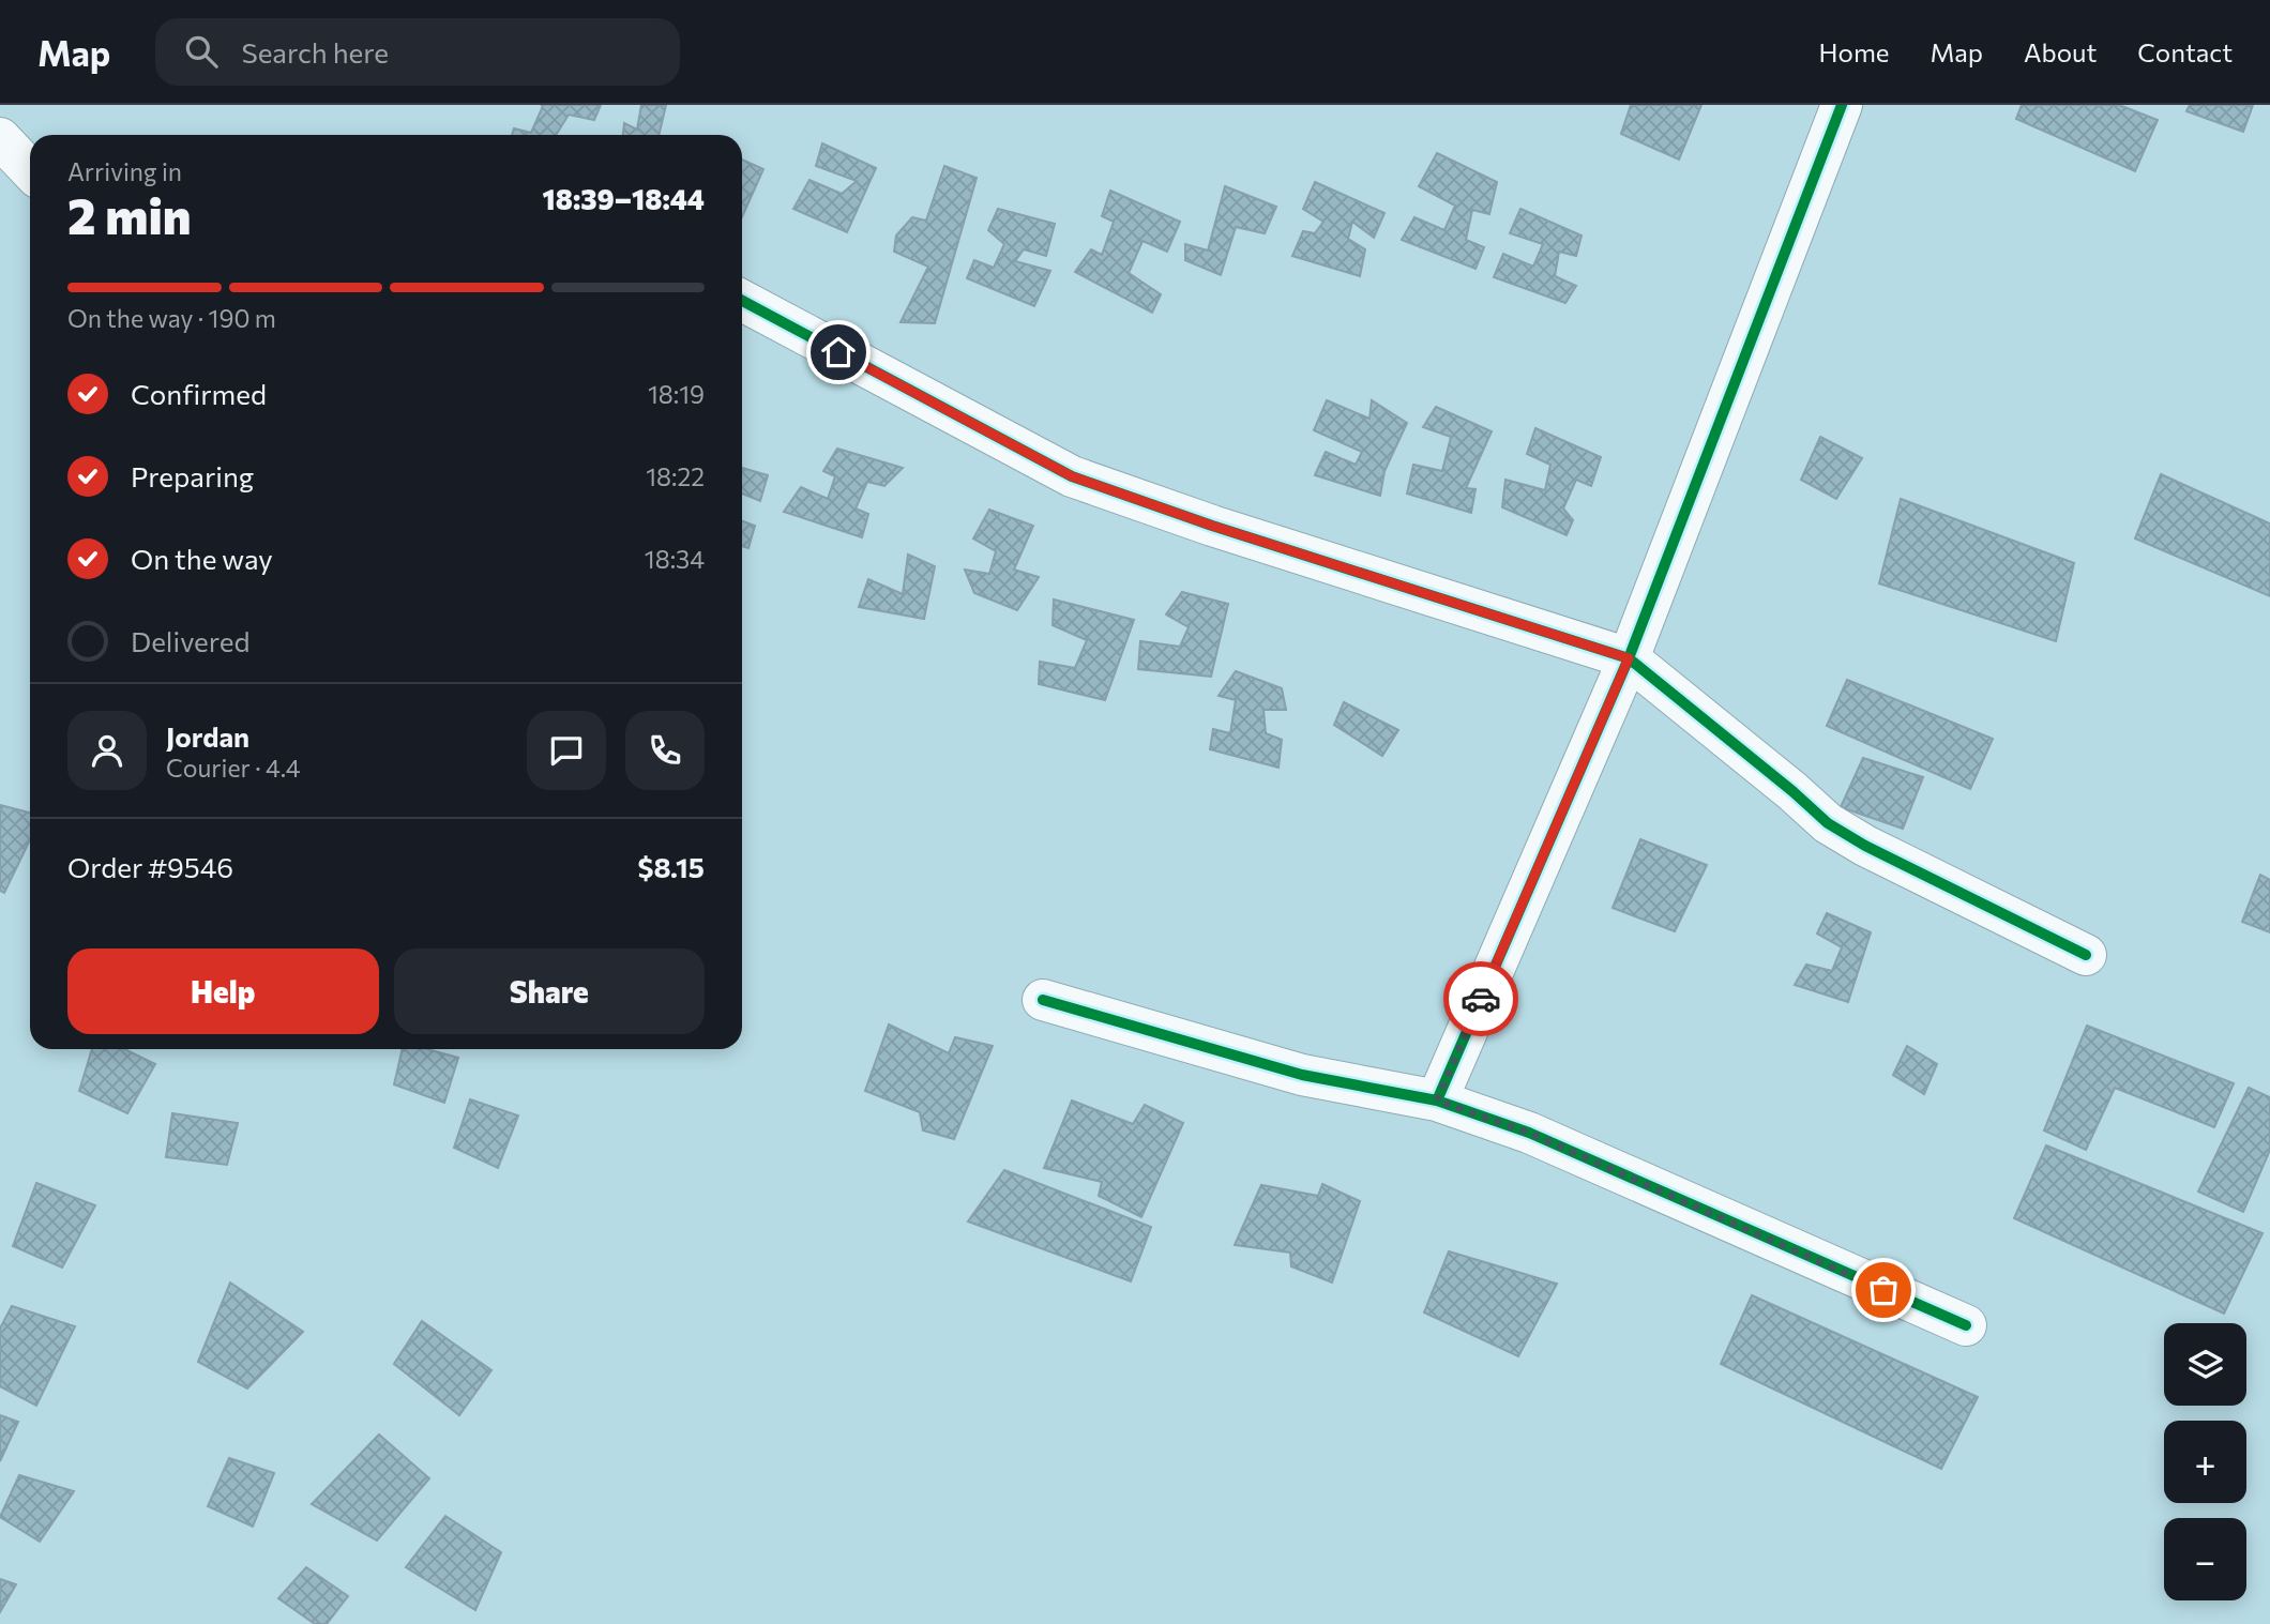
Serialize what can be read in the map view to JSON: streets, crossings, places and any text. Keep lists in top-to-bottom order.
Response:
{
  "page": {
    "header": "Map",
    "search": "Search here",
    "nav": [
      "Home",
      "Map",
      "About",
      "Contact"
    ],
    "heading": ["2 min", "Arriving in", "18:39–18:44"],
    "panel": [
      "Jordan",
      "Courier · 4.4",
      "Order #9546",
      "$8.15"
    ],
    "bar": "On the way · 190 m",
    "list": [
      ["Confirmed", "18:19"],
      ["Preparing", "18:22"],
      ["On the way", "18:34"],
      "Delivered"
    ],
    "buttons": ["Help", "Share"],
    "map_buttons": ["+", "−"]
  }
}
